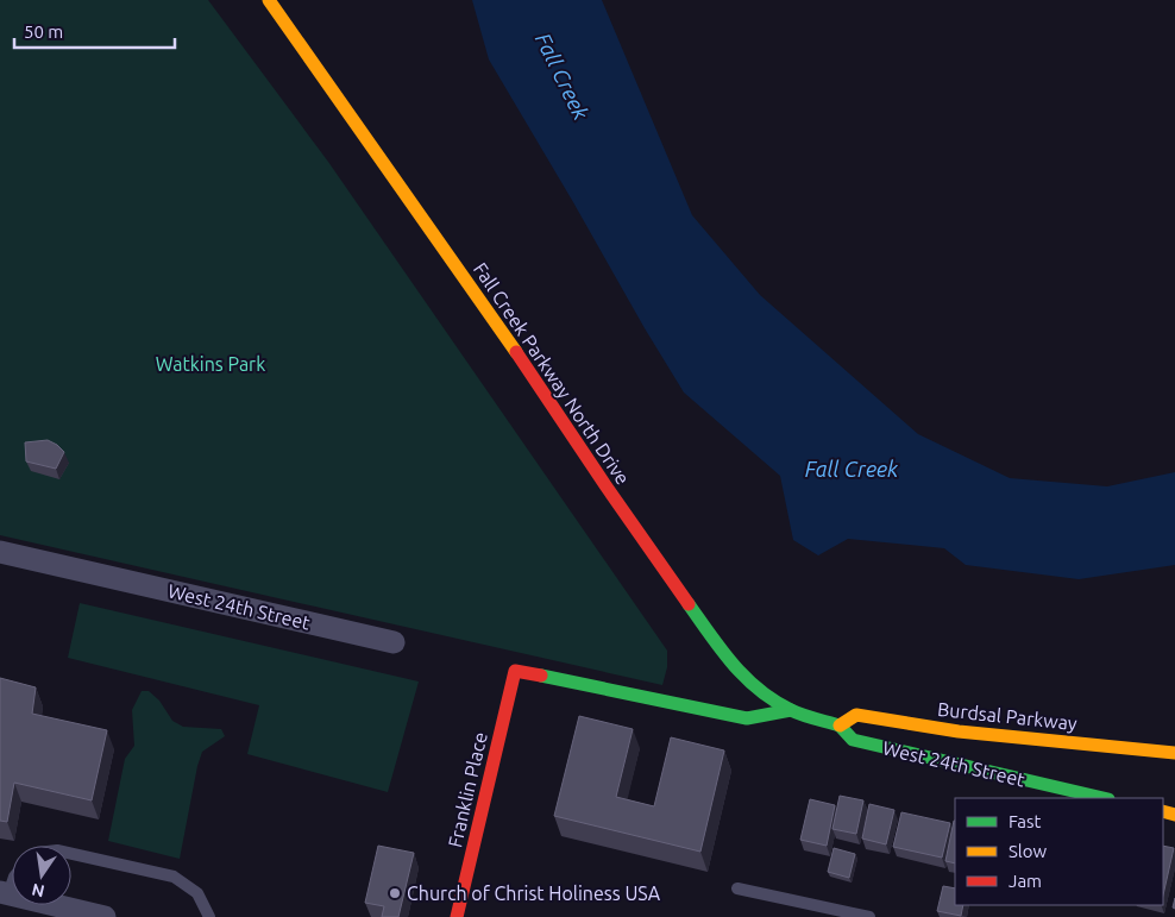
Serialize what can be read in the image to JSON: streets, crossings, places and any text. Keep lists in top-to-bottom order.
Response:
{
  "streets": {
    "street": [
      "Fall Creek Parkway North Drive",
      "West 24th Street",
      "Burdsal Parkway",
      "Franklin Place"
    ]
  },
  "crossings": [
    ["Fall Creek Parkway North Drive", "West 24th Street"],
    ["Fall Creek Parkway North Drive", "Burdsal Parkway"],
    ["Fall Creek Parkway North Drive", "Franklin Place"],
    ["West 24th Street", "Burdsal Parkway"]
  ],
  "water": ["Fall Creek"],
  "parks": ["Watkins Park"],
  "places": ["Church of Christ Holiness USA"],
  "legend": ["Fast", "Slow", "Jam"],
  "scale_bar": "50 m",
  "north": "bottom"
}
